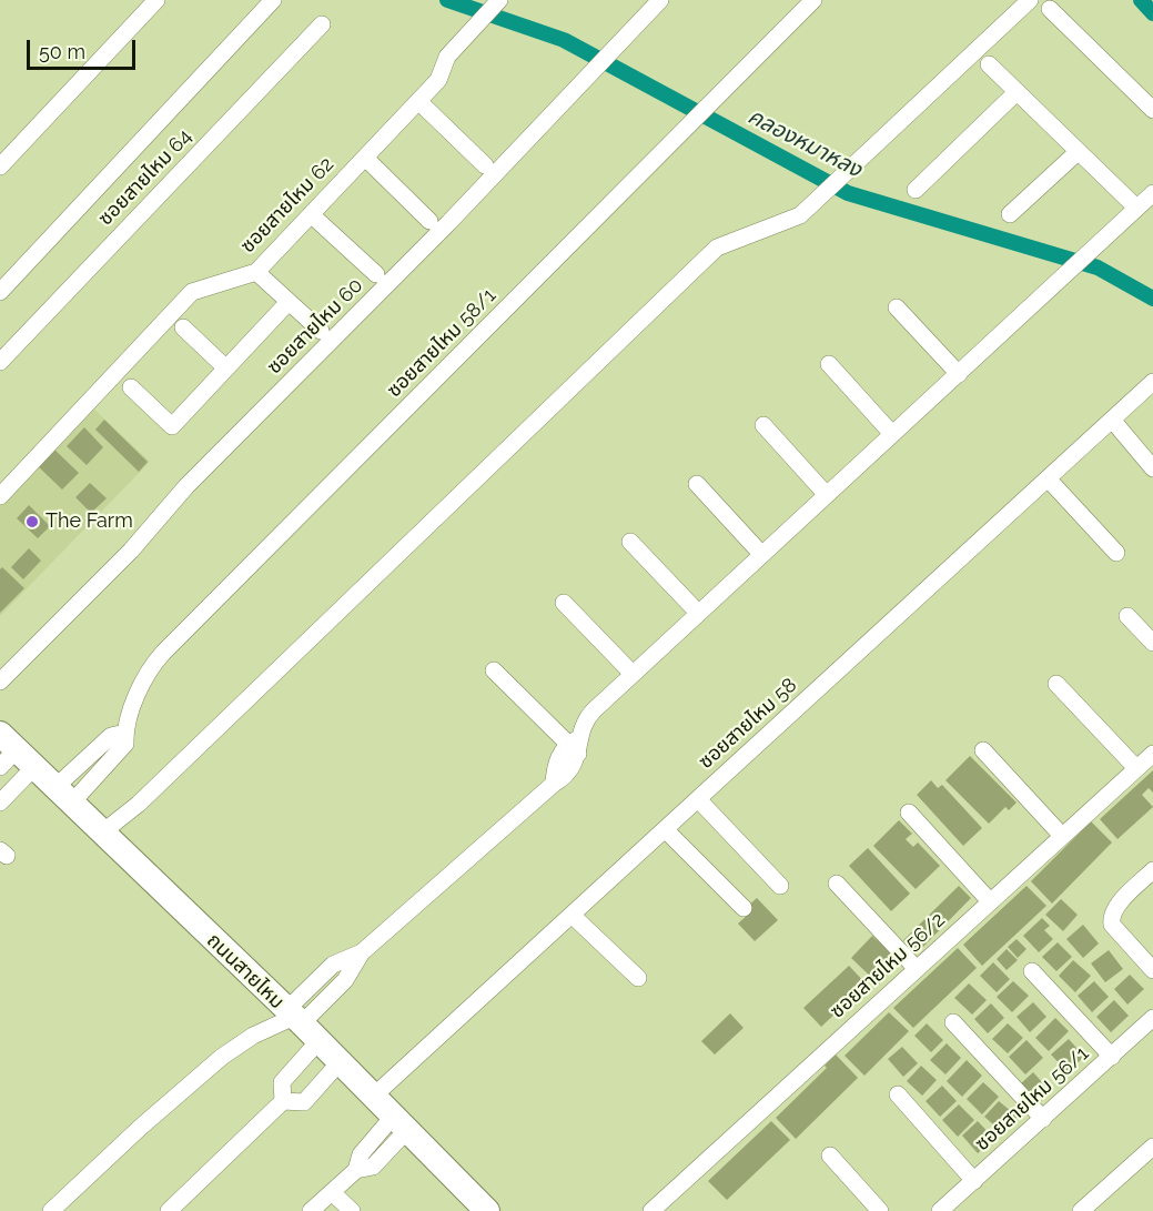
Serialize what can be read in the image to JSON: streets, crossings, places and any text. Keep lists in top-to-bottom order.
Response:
{
  "streets": {
    "main road": ["ถนนสายไหม"],
    "street": [
      "ซอยสายไหม 64",
      "ซอยสายไหม 62",
      "ซอยสายไหม 60",
      "ซอยสายไหม 58/1",
      "ซอยสายไหม 58",
      "ซอยสายไหม 56/2",
      "ซอยสายไหม 56/1"
    ]
  },
  "crossings": [
    ["ซอยสายไหม 58/1", "ถนนสายไหม"],
    ["ซอยสายไหม 58", "ถนนสายไหม"]
  ],
  "water": ["คลองหมาหลง"],
  "places": ["The Farm"],
  "scale_bar": "50 m"
}
